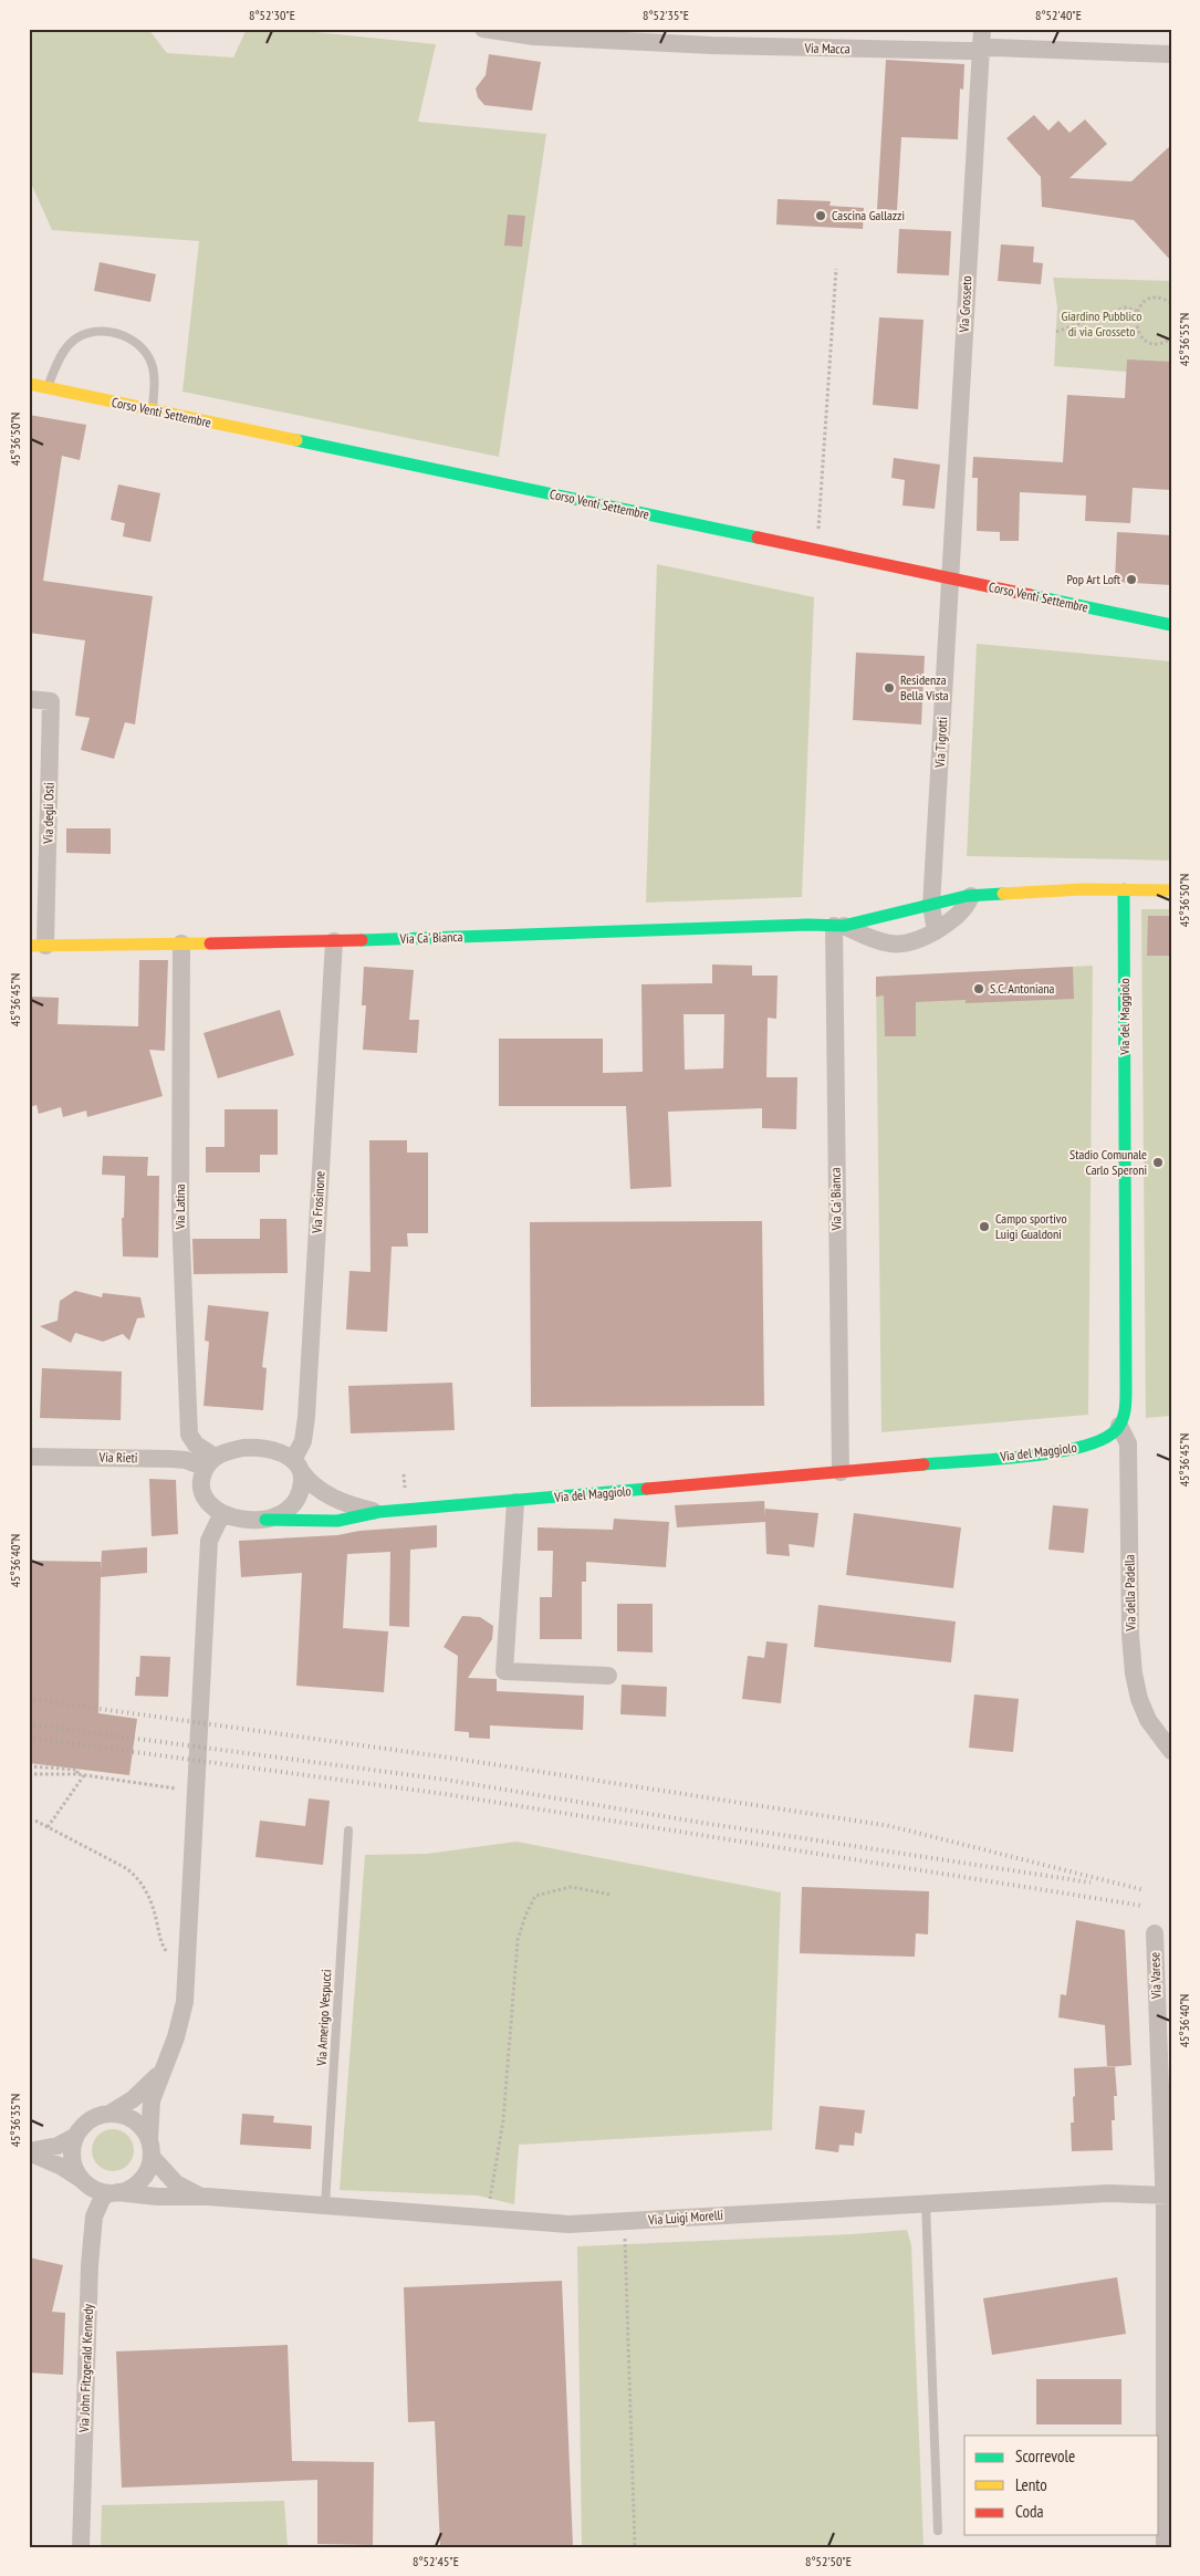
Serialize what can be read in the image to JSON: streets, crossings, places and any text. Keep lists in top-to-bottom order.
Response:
{
  "streets": {
    "street": [
      "Via Macca",
      "Via Grosseto",
      "Corso Venti Settembre",
      "Via Tigrotti",
      "Via degli Osti",
      "Via Ca' Bianca",
      "Via del Maggiolo",
      "Via Frosinone",
      "Via Latina",
      "Via Rieti",
      "Via della Padella",
      "Via Varese",
      "Via Luigi Morelli",
      "Via John Fitzgerald Kennedy"
    ],
    "lane": ["Via Amerigo Vespucci"]
  },
  "crossings": [
    ["Via Macca", "Via Grosseto"],
    ["Via Grosseto", "Corso Venti Settembre"],
    ["Via Grosseto", "Via Tigrotti"],
    ["Corso Venti Settembre", "Via Tigrotti"],
    ["Via Tigrotti", "Via Ca' Bianca"],
    ["Via degli Osti", "Via Ca' Bianca"],
    ["Via Ca' Bianca", "Via del Maggiolo"],
    ["Via Ca' Bianca", "Via Frosinone"],
    ["Via Ca' Bianca", "Via Latina"],
    ["Via del Maggiolo", "Via Frosinone"],
    ["Via del Maggiolo", "Via Latina"],
    ["Via del Maggiolo", "Via Rieti"],
    ["Via del Maggiolo", "Via della Padella"],
    ["Via Frosinone", "Via Latina"],
    ["Via Frosinone", "Via Rieti"],
    ["Via Latina", "Via Rieti"],
    ["Via Varese", "Via Luigi Morelli"],
    ["Via Amerigo Vespucci", "Via Luigi Morelli"],
    ["Via Luigi Morelli", "Via John Fitzgerald Kennedy"]
  ],
  "parks": ["Giardino Pubblico di via Grosseto"],
  "places": [
    "Cascina Gallazzi",
    "Pop Art Loft",
    "Residenza Bella Vista",
    "S.C. Antoniana",
    "Stadio Comunale Carlo Speroni",
    "Campo sportivo Luigi Gualdoni"
  ],
  "legend": ["Scorrevole", "Lento", "Coda"],
  "coordinates": [
    "8°52'30\"E",
    "8°52'35\"E",
    "8°52'40\"E",
    "45°36'55\"N",
    "45°36'50\"N",
    "45°36'45\"N",
    "45°36'40\"N",
    "45°36'35\"N",
    "8°52'45\"E",
    "8°52'50\"E"
  ]
}
